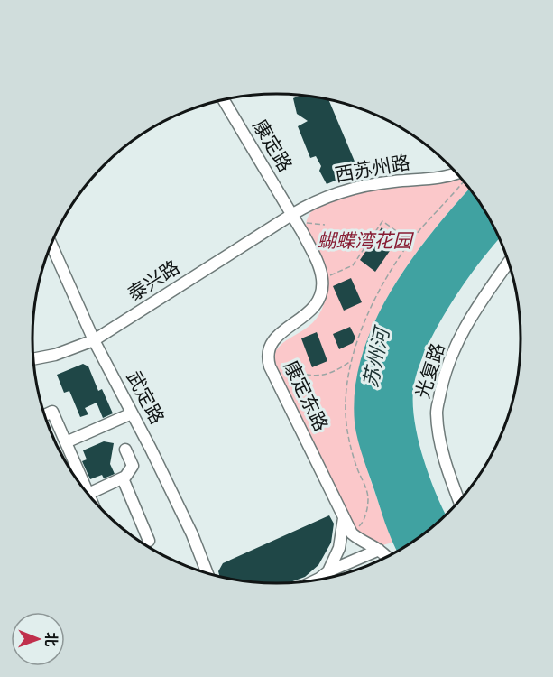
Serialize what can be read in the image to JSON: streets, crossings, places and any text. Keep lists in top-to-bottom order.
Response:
{
  "streets": {
    "street": [
      "康定路",
      "西苏州路",
      "泰兴路",
      "光复路",
      "康定东路",
      "武定路"
    ]
  },
  "crossings": [
    ["康定路", "西苏州路"],
    ["康定路", "泰兴路"],
    ["西苏州路", "泰兴路"],
    ["泰兴路", "武定路"]
  ],
  "water": ["苏州河"],
  "parks": ["蝴蝶湾花园"],
  "north": "right"
}
